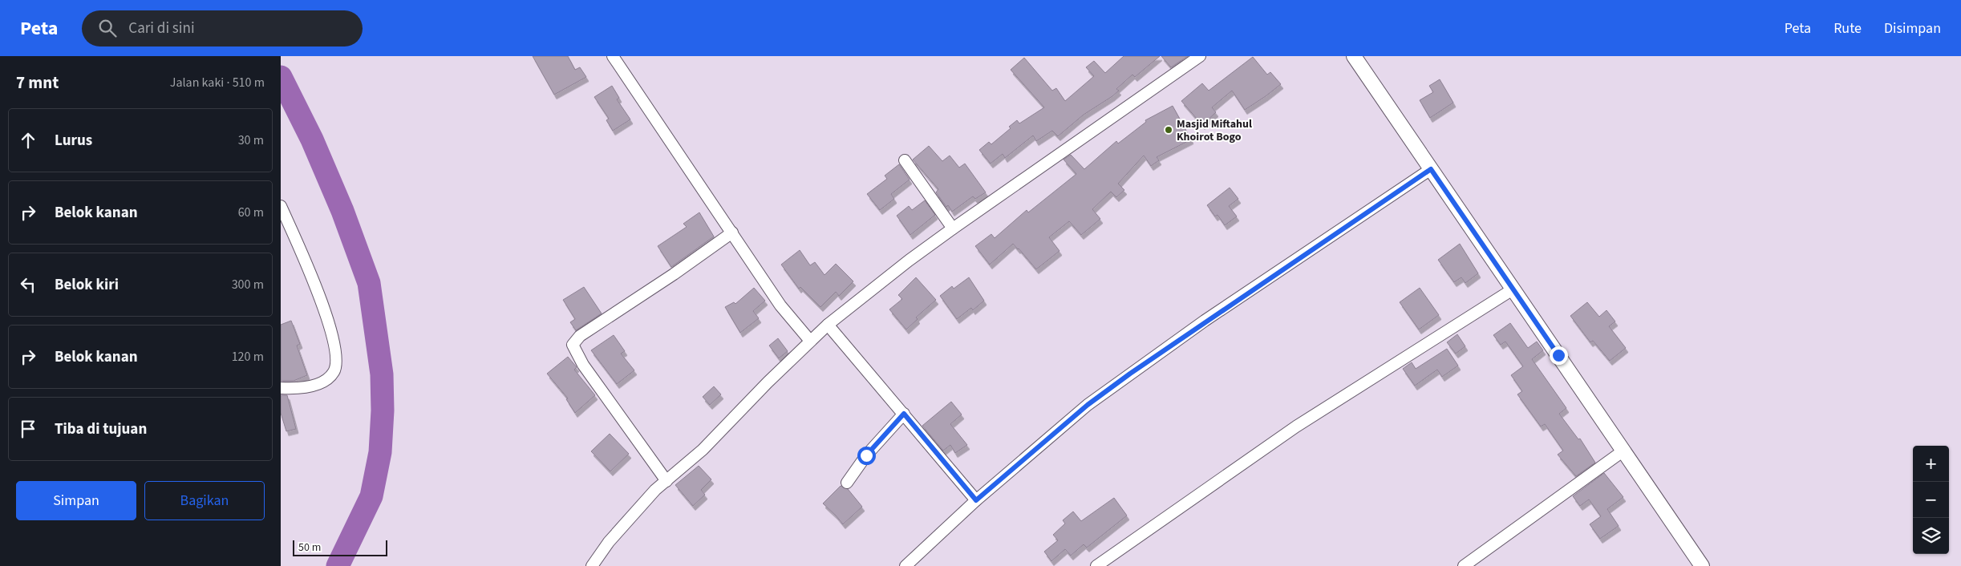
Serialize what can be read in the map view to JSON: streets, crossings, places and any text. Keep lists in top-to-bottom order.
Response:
{
  "places": ["Masjid Miftahul Khoirot Bogo"],
  "scale_bar": "50 m",
  "page": {
    "header": "Peta",
    "search": "Cari di sini",
    "nav": ["Peta", "Rute", "Disimpan"],
    "heading": ["7 mnt", "Jalan kaki · 510 m"],
    "list": [
      ["Lurus", "30 m"],
      ["Belok kanan", "60 m"],
      ["Belok kiri", "300 m"],
      ["Belok kanan", "120 m"],
      "Tiba di tujuan"
    ],
    "map_buttons": ["+", "−"],
    "buttons": ["Simpan", "Bagikan"],
    "scale": "50 m"
  }
}
